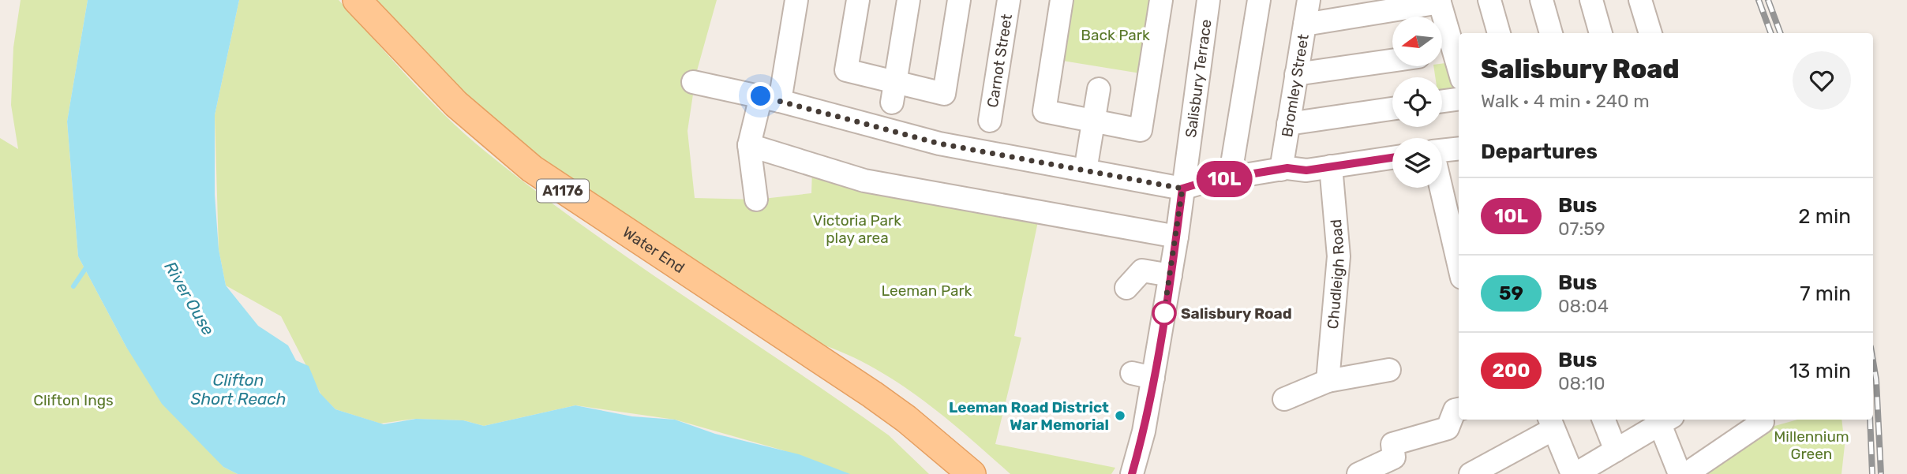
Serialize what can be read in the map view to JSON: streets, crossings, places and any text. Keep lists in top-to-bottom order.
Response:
{
  "streets": {
    "main road": ["A1176", "Water End"],
    "street": [
      "Carnot Street",
      "Salisbury Terrace",
      "Bromley Street",
      "Chudleigh Road"
    ]
  },
  "water": ["River Ouse", "Clifton Short Reach"],
  "parks": [
    "Back Park",
    "Victoria Park play area",
    "Leeman Park",
    "Clifton Ings",
    "Millennium Green"
  ],
  "places": ["Salisbury Road", "Leeman Road District War Memorial"],
  "lines": ["bus line 10L"],
  "north": "left",
  "page": {
    "on_map": "10L",
    "heading": [
      ["Salisbury Road", "Walk · 4 min · 240 m"],
      "Departures"
    ],
    "list": [
      {
        "mark": "10L",
        "name": "Bus",
        "note": "07:59",
        "value": "2 min"
      },
      {
        "mark": "59",
        "name": "Bus",
        "note": "08:04",
        "value": "7 min"
      },
      {
        "mark": "200",
        "name": "Bus",
        "note": "08:10",
        "value": "13 min"
      }
    ]
  }
}
